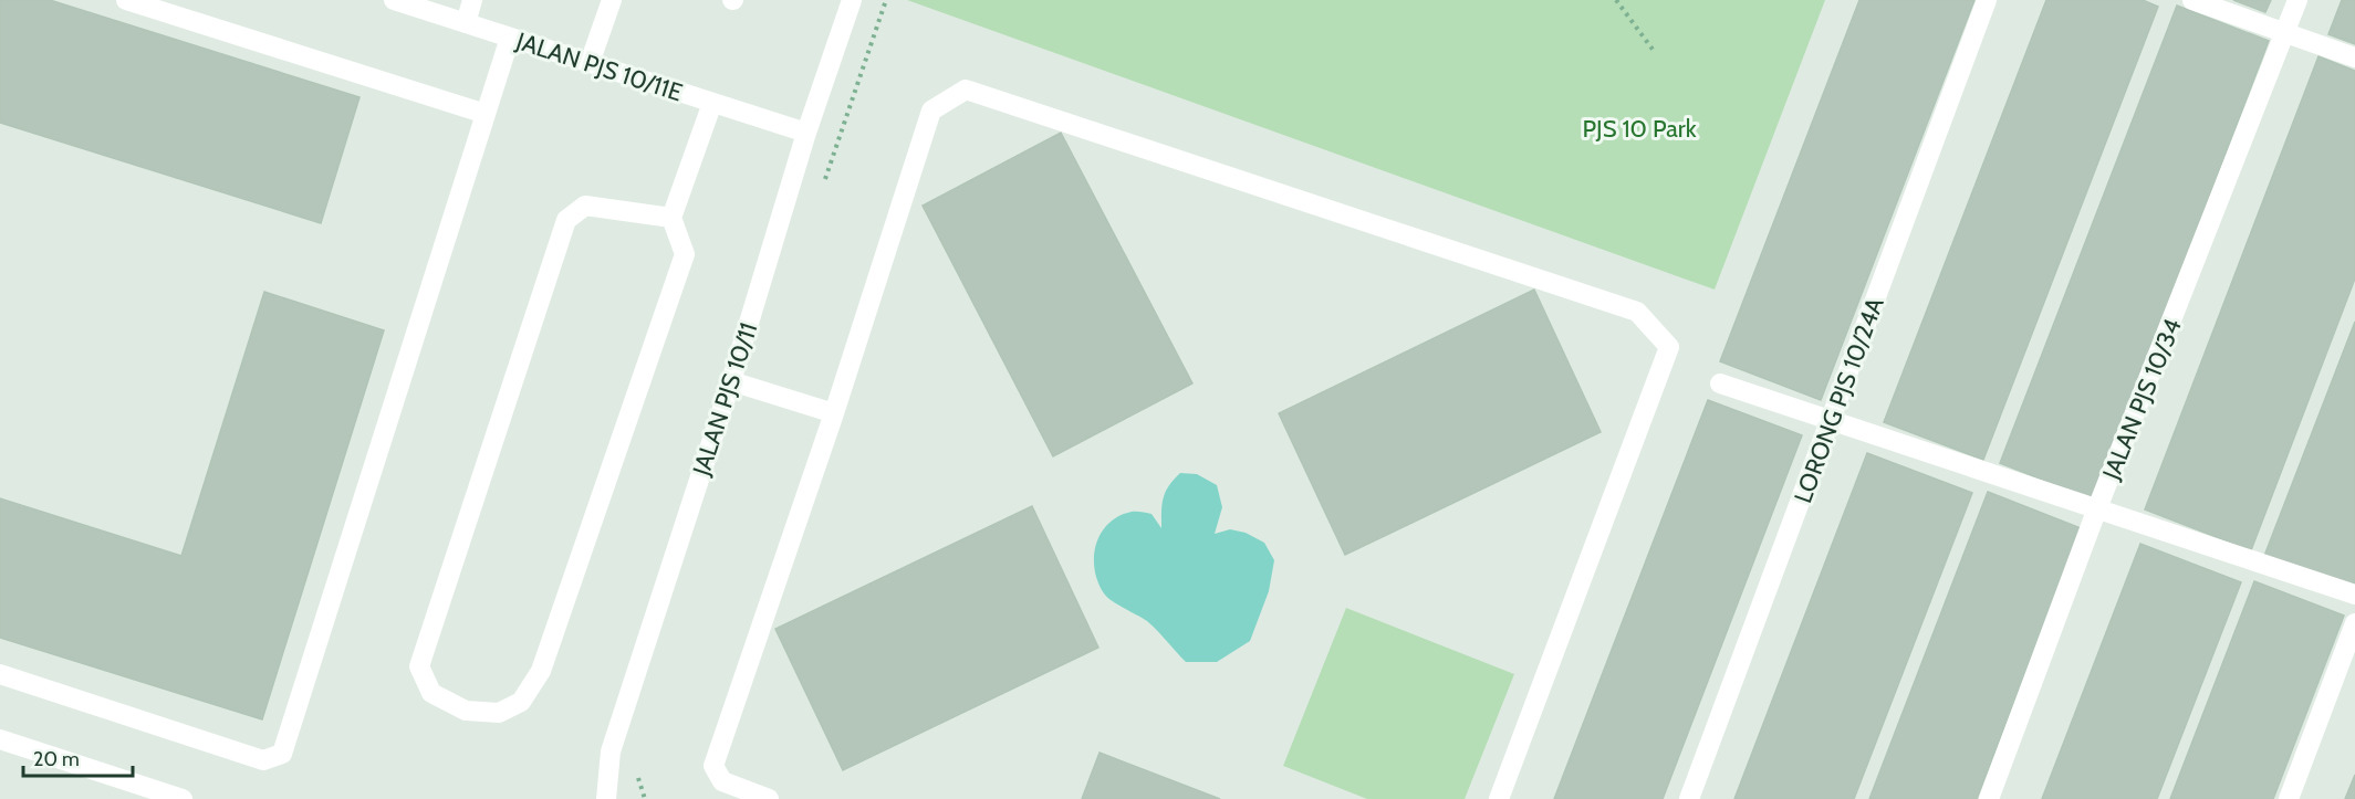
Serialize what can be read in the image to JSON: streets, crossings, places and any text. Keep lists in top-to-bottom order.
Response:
{
  "streets": {
    "street": [
      "JALAN PJS 10/11E",
      "JALAN PJS 10/11",
      "JALAN PJS 10/34",
      "LORONG PJS 10/24A"
    ]
  },
  "crossings": [
    ["JALAN PJS 10/11E", "JALAN PJS 10/11"]
  ],
  "parks": ["PJS 10 Park"],
  "scale_bar": "20 m"
}
